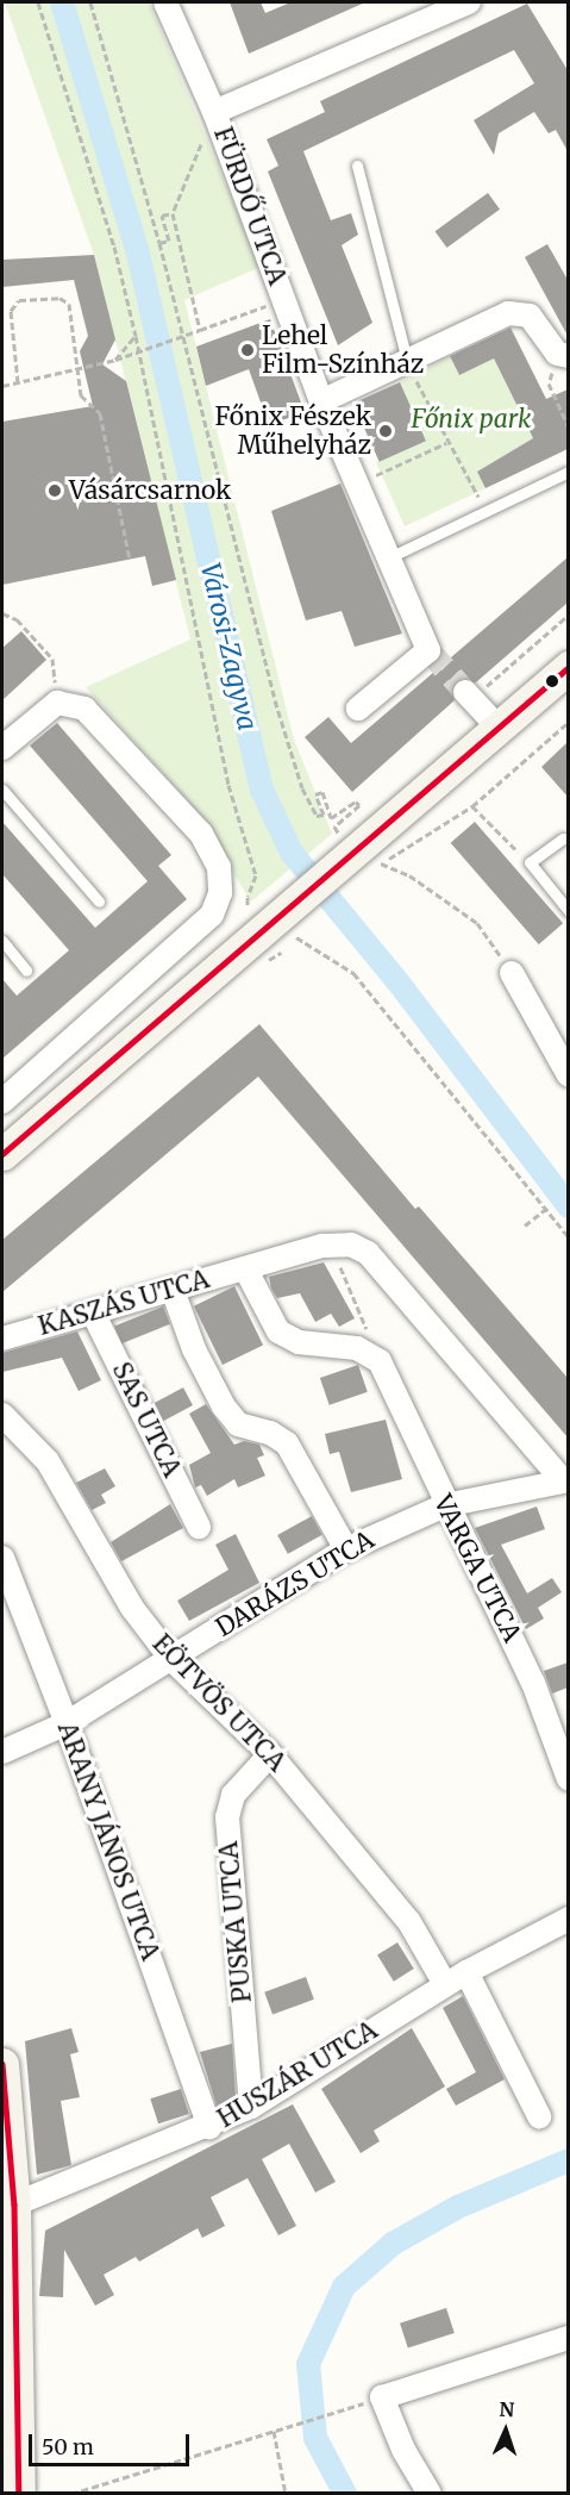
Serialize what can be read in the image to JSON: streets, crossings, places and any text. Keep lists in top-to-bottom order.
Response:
{
  "streets": {
    "street": [
      "FÜRDŐ UTCA",
      "KASZÁS UTCA",
      "SAS UTCA",
      "VARGA UTCA",
      "DARÁZS UTCA",
      "EÖTVÖS UTCA",
      "ARANY JÁNOS UTCA",
      "PUSKA UTCA",
      "HUSZÁR UTCA"
    ]
  },
  "crossings": [
    ["KASZÁS UTCA", "SAS UTCA"],
    ["VARGA UTCA", "DARÁZS UTCA"],
    ["DARÁZS UTCA", "EÖTVÖS UTCA"],
    ["DARÁZS UTCA", "ARANY JÁNOS UTCA"],
    ["EÖTVÖS UTCA", "PUSKA UTCA"],
    ["EÖTVÖS UTCA", "HUSZÁR UTCA"],
    ["ARANY JÁNOS UTCA", "HUSZÁR UTCA"],
    ["PUSKA UTCA", "HUSZÁR UTCA"]
  ],
  "water": ["Városi-Zagyva"],
  "parks": ["Főnix park"],
  "places": ["Lehel Film-Színház", "Főnix Fészek Műhelyház", "Vásárcsarnok"],
  "scale_bar": "50 m",
  "north": "top"
}
